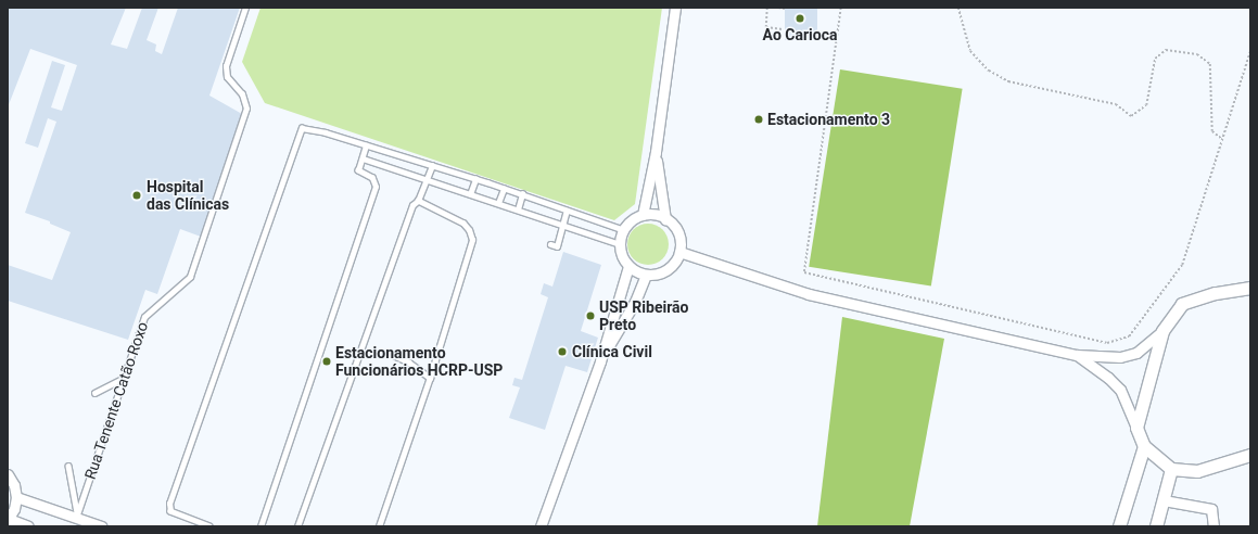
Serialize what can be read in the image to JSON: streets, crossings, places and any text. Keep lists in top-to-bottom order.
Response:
{
  "streets": {
    "lane": ["Rua Tenente Catão Roxo"]
  },
  "places": [
    "Ao Carioca",
    "Estacionamento 3",
    "Hospital das Clínicas",
    "USP Ribeirão Preto",
    "Clínica Civil",
    "Estacionamento Funcionários HCRP-USP"
  ]
}
